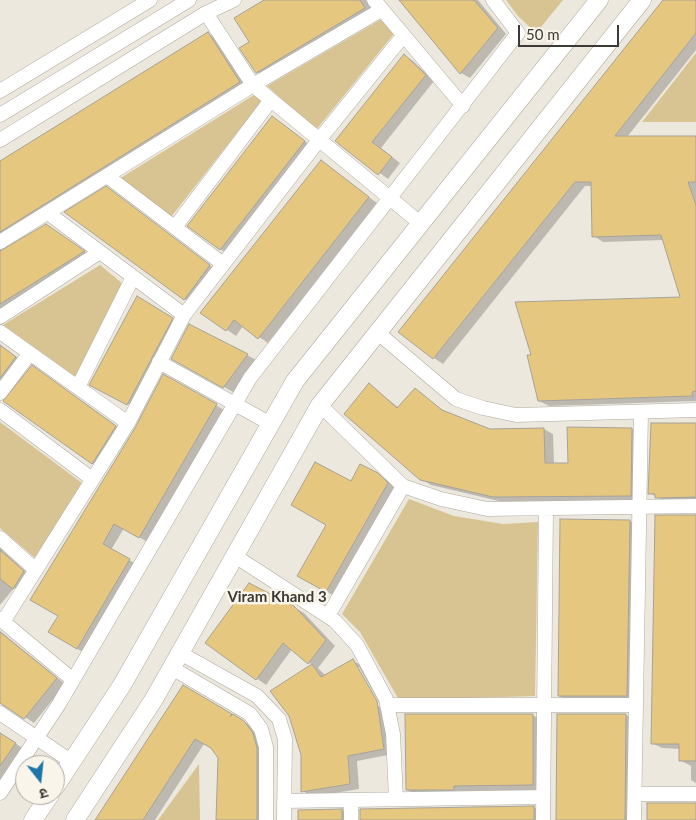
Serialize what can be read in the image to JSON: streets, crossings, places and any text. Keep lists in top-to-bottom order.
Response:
{
  "districts": ["Viram Khand 3"],
  "scale_bar": "50 m",
  "north": "bottom"
}
